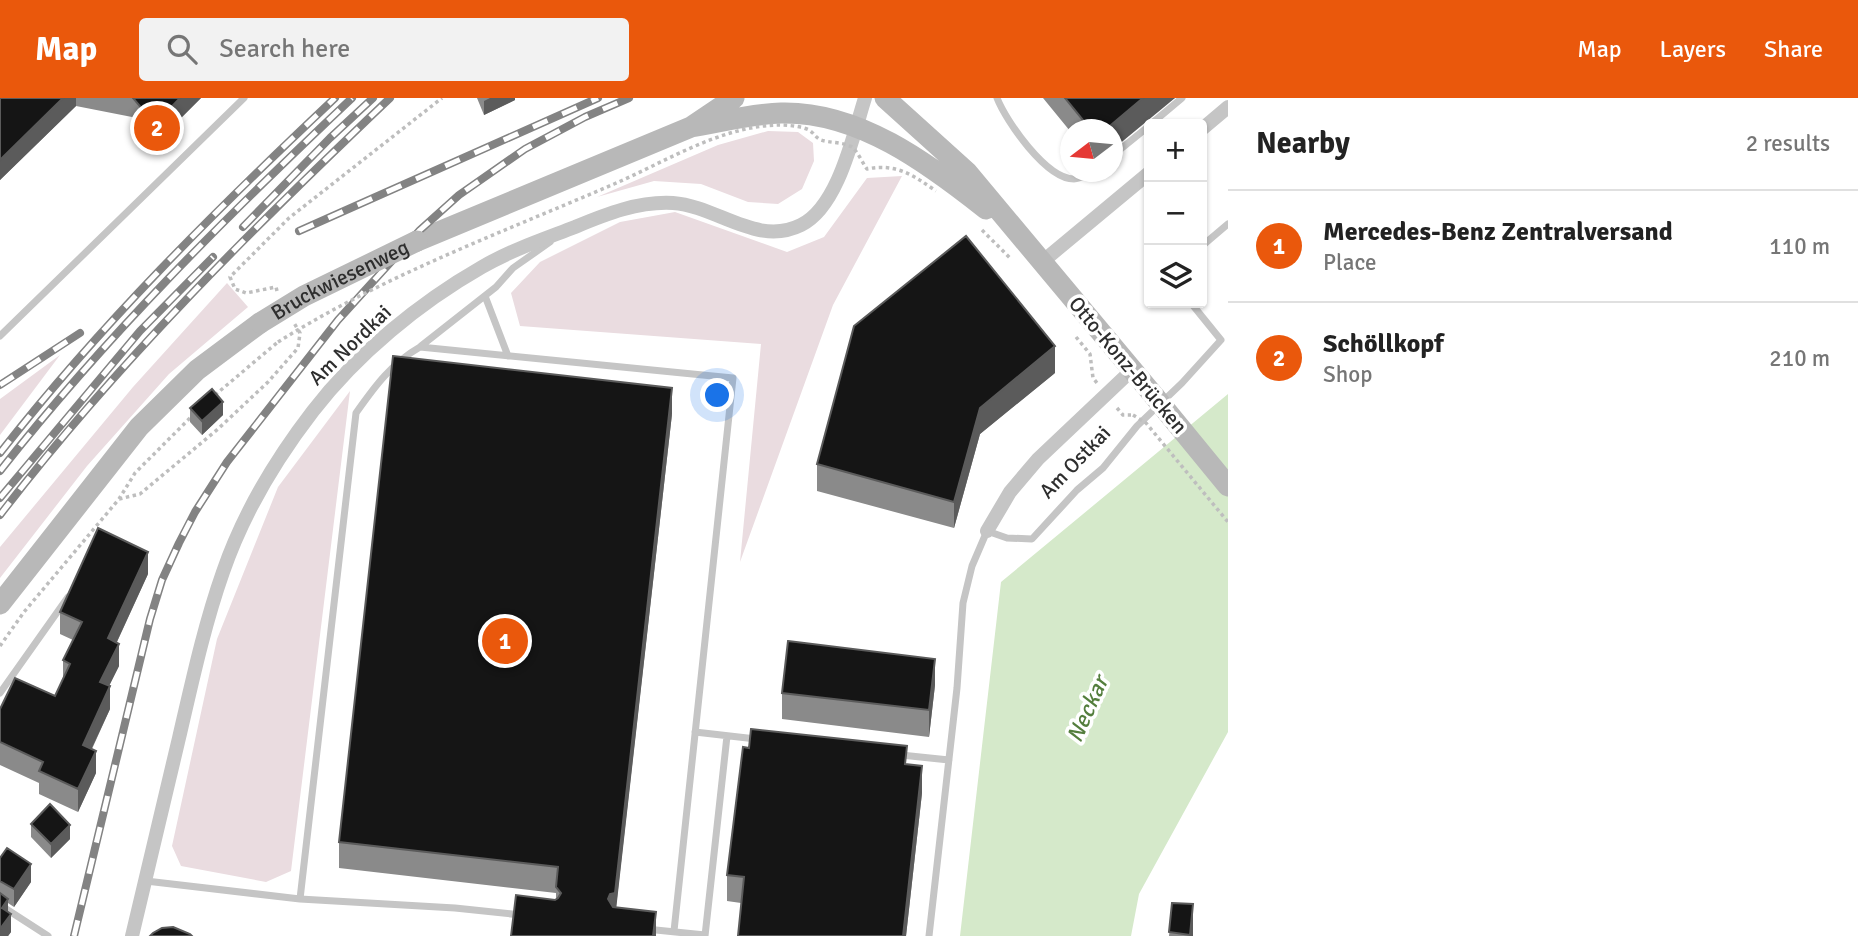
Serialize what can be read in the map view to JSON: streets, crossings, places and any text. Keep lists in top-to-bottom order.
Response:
{
  "streets": {
    "main road": ["Bruckwiesenweg", "Otto-Konz-Brücken"],
    "street": ["Am Nordkai", "Am Ostkai"]
  },
  "crossings": [
    ["Bruckwiesenweg", "Otto-Konz-Brücken"],
    ["Am Nordkai", "Otto-Konz-Brücken"],
    ["Otto-Konz-Brücken", "Am Ostkai"]
  ],
  "water": ["Neckar"],
  "north": "left",
  "page": {
    "header": "Map",
    "search": "Search here",
    "nav": ["Map", "Layers", "Share"],
    "heading": ["Nearby", "2 results"],
    "pins": ["2", "1"],
    "map_buttons": ["+", "−"],
    "list": [
      {
        "mark": "1",
        "name": "Mercedes-Benz Zentralversand",
        "note": "Place",
        "value": "110 m"
      },
      {
        "mark": "2",
        "name": "Schöllkopf",
        "note": "Shop",
        "value": "210 m"
      }
    ]
  }
}
